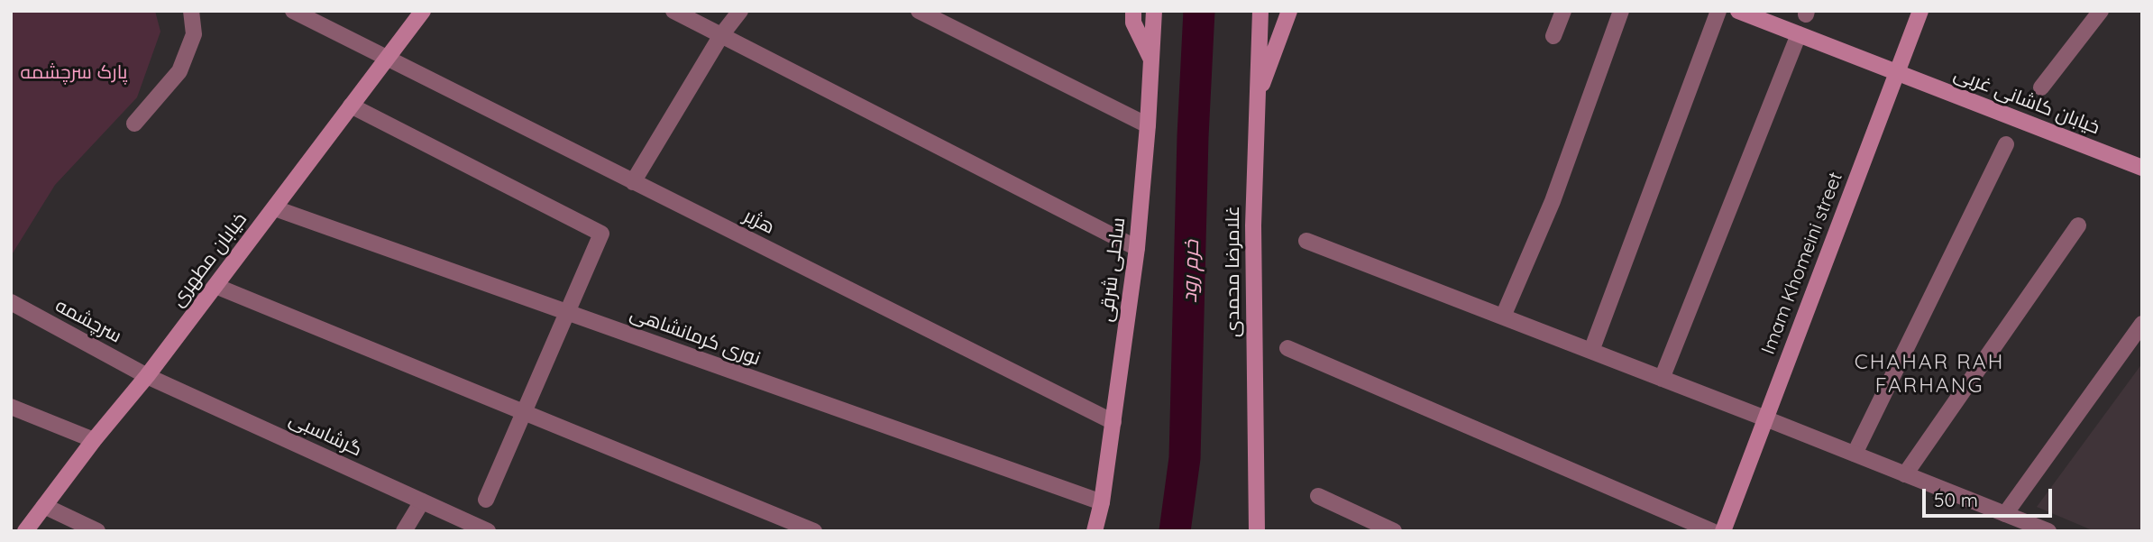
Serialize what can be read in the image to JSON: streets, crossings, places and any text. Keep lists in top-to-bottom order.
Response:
{
  "streets": {
    "main road": [
      "خیابان کاشانی غربی",
      "خیابان مطهری",
      "Imam Khomeini street",
      "ساحلی شرقی",
      "غلامرضا محمدی"
    ],
    "street": [
      "هژبر",
      "سرچشمه",
      "نوری کرمانشاهی",
      "گرشاسبی"
    ]
  },
  "crossings": [
    ["خیابان کاشانی غربی", "Imam Khomeini street"],
    ["هژبر", "خیابان مطهری"],
    ["هژبر", "ساحلی شرقی"],
    ["خیابان مطهری", "سرچشمه"],
    ["خیابان مطهری", "نوری کرمانشاهی"],
    ["خیابان مطهری", "گرشاسبی"],
    ["ساحلی شرقی", "نوری کرمانشاهی"],
    ["سرچشمه", "گرشاسبی"]
  ],
  "districts": ["CHAHAR RAH FARHANG"],
  "water": ["خرم رود"],
  "parks": ["پارک سرچشمه"],
  "scale_bar": "50 m"
}
